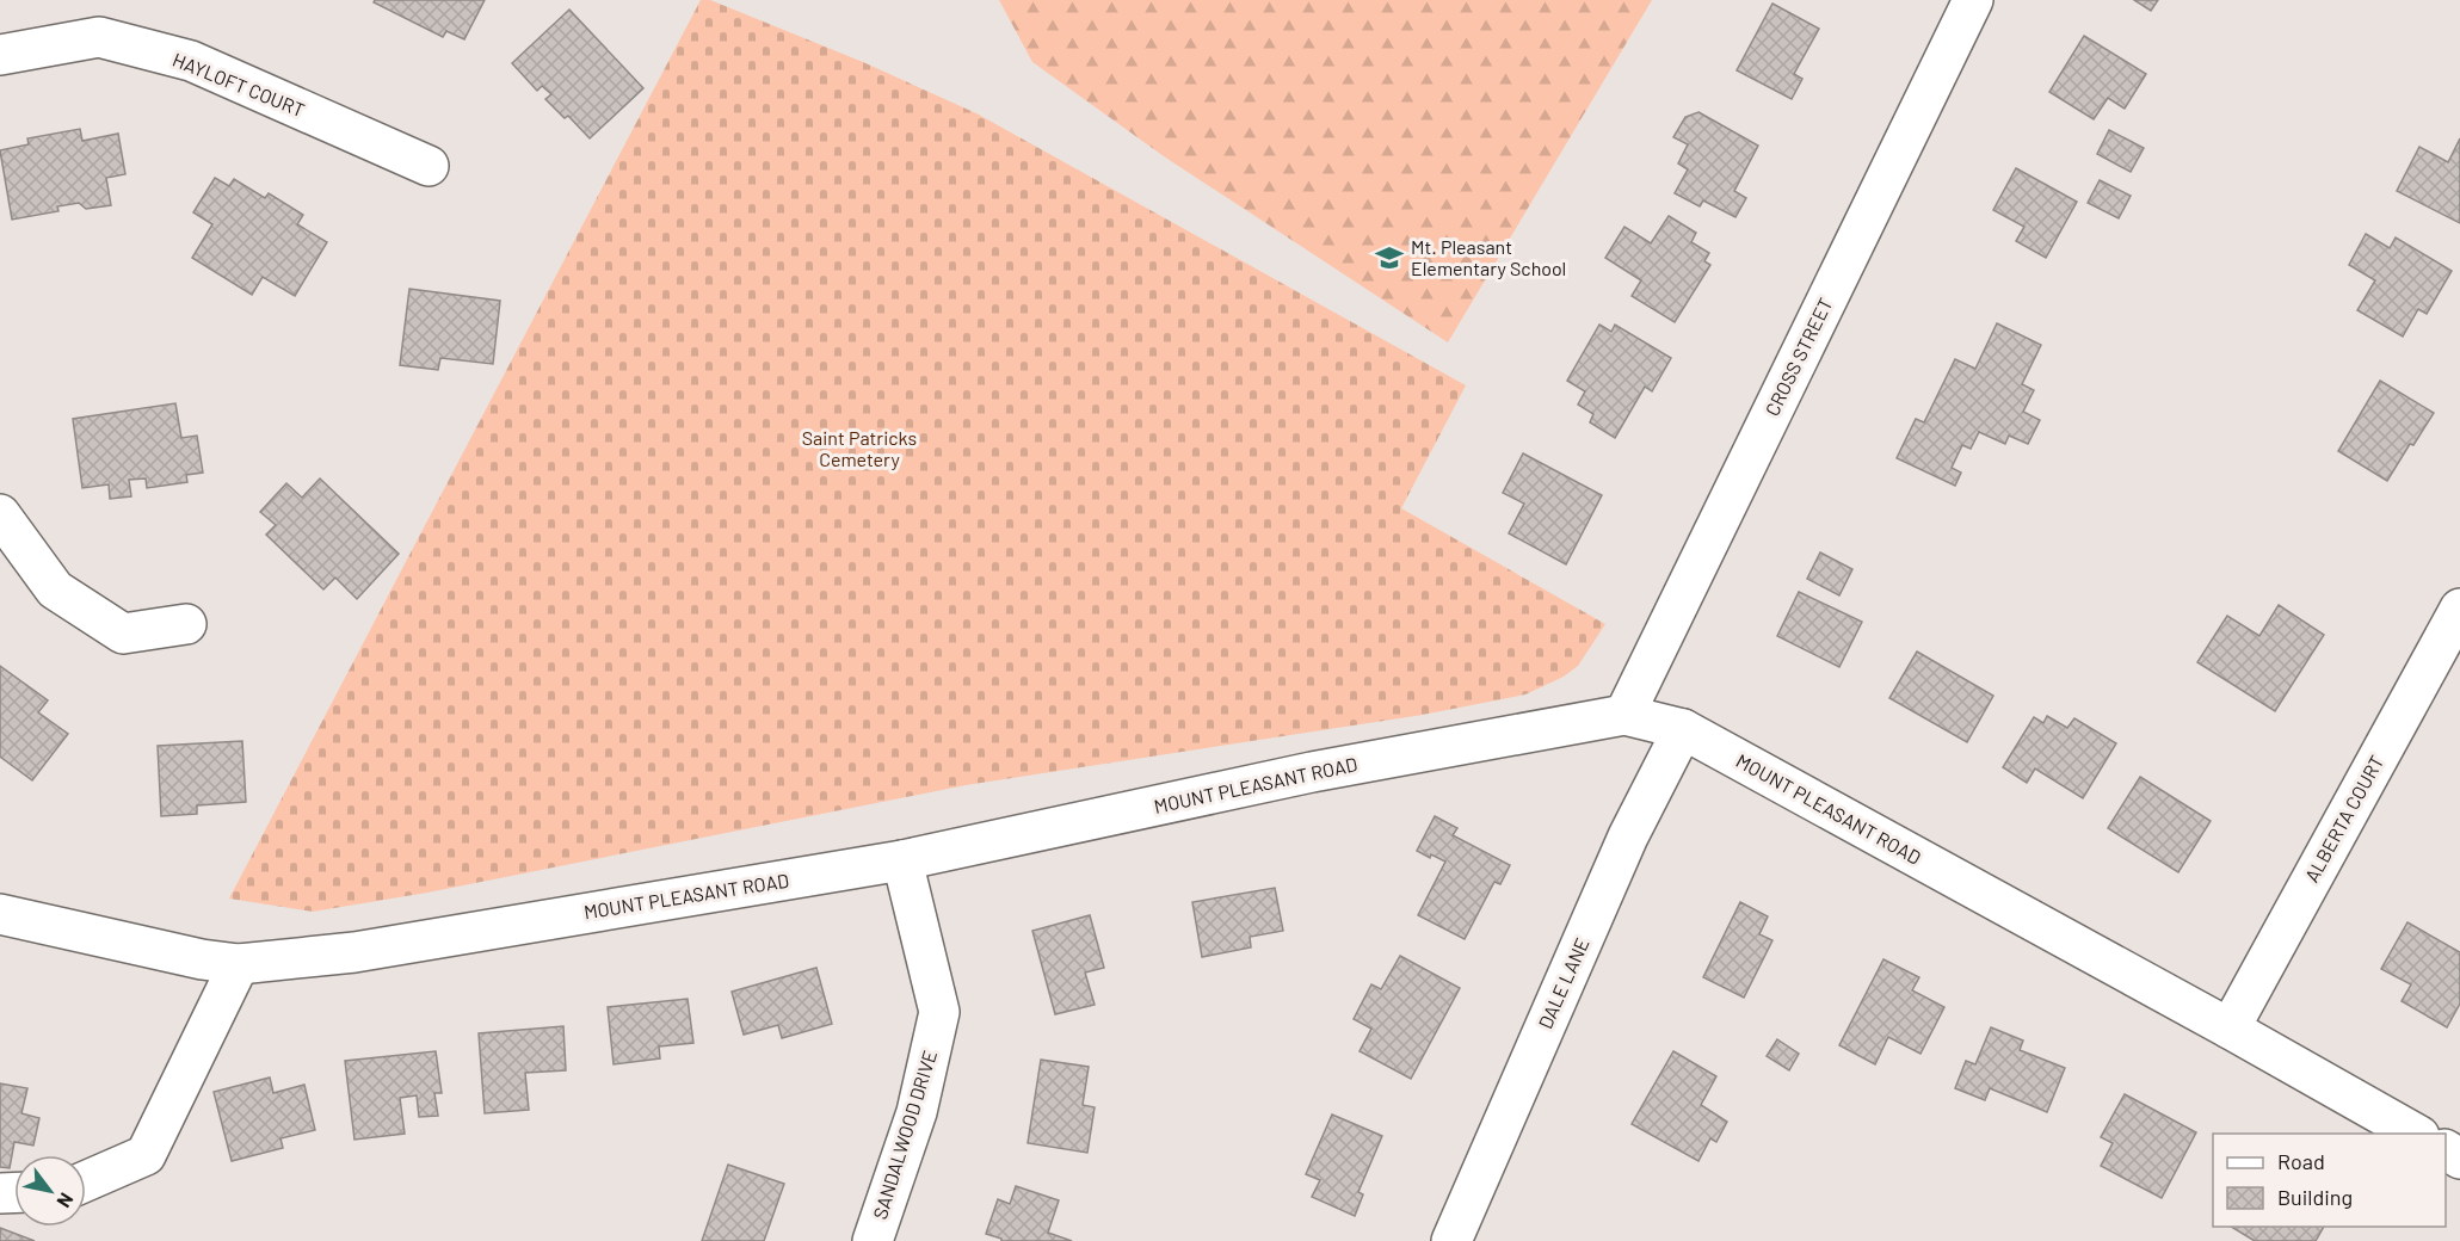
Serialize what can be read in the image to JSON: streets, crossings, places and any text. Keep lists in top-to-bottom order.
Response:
{
  "streets": {
    "street": [
      "HAYLOFT COURT",
      "CROSS STREET",
      "MOUNT PLEASANT ROAD",
      "ALBERTA COURT",
      "DALE LANE",
      "SANDALWOOD DRIVE"
    ]
  },
  "crossings": [
    ["CROSS STREET", "MOUNT PLEASANT ROAD"],
    ["MOUNT PLEASANT ROAD", "ALBERTA COURT"],
    ["MOUNT PLEASANT ROAD", "DALE LANE"],
    ["MOUNT PLEASANT ROAD", "SANDALWOOD DRIVE"]
  ],
  "parks": ["Saint Patricks Cemetery"],
  "places": {
    "school or university": ["Mt. Pleasant Elementary School"]
  },
  "legend": ["Road", "Building"],
  "north": "bottom right"
}
